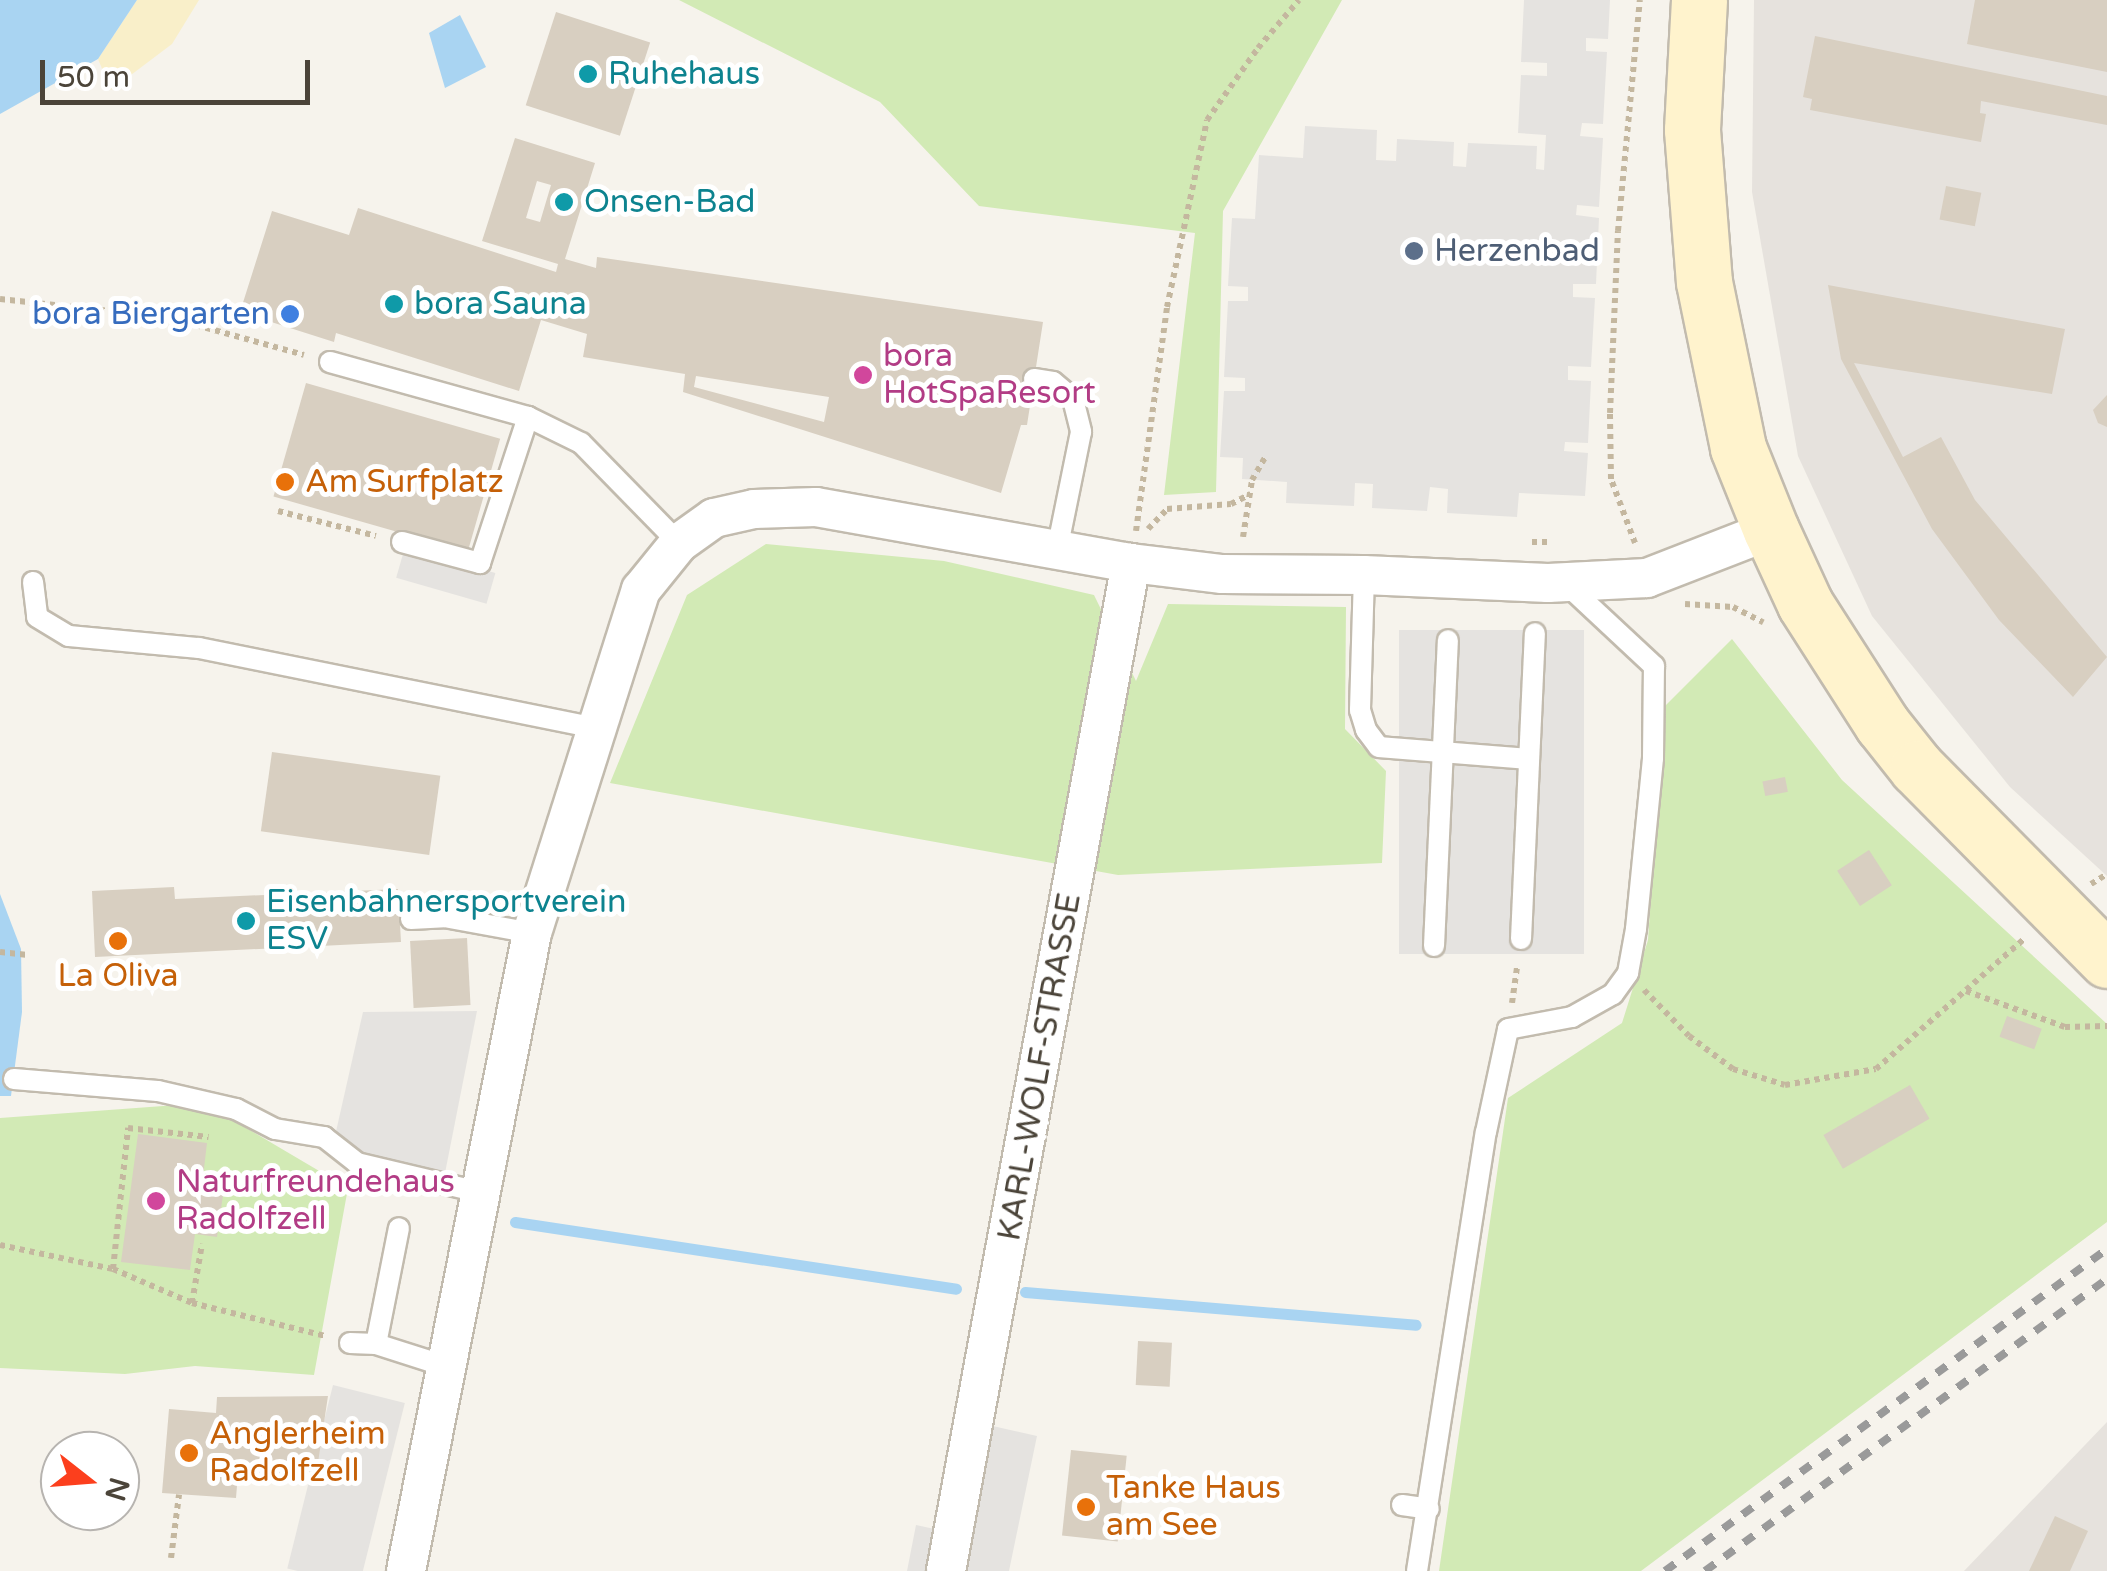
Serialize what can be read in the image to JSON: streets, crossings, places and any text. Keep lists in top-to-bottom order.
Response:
{
  "streets": {
    "street": ["KARL-WOLF-STRASSE"]
  },
  "places": [
    "Ruhehaus",
    "Onsen-Bad",
    "Herzenbad",
    "bora Sauna",
    "bora Biergarten",
    "bora HotSpaResort",
    "Am Surfplatz",
    "Eisenbahnersportverein ESV",
    "La Oliva",
    "Naturfreundehaus Radolfzell",
    "Anglerheim Radolfzell",
    "Tanke Haus am See"
  ],
  "scale_bar": "50 m",
  "north": "right"
}
